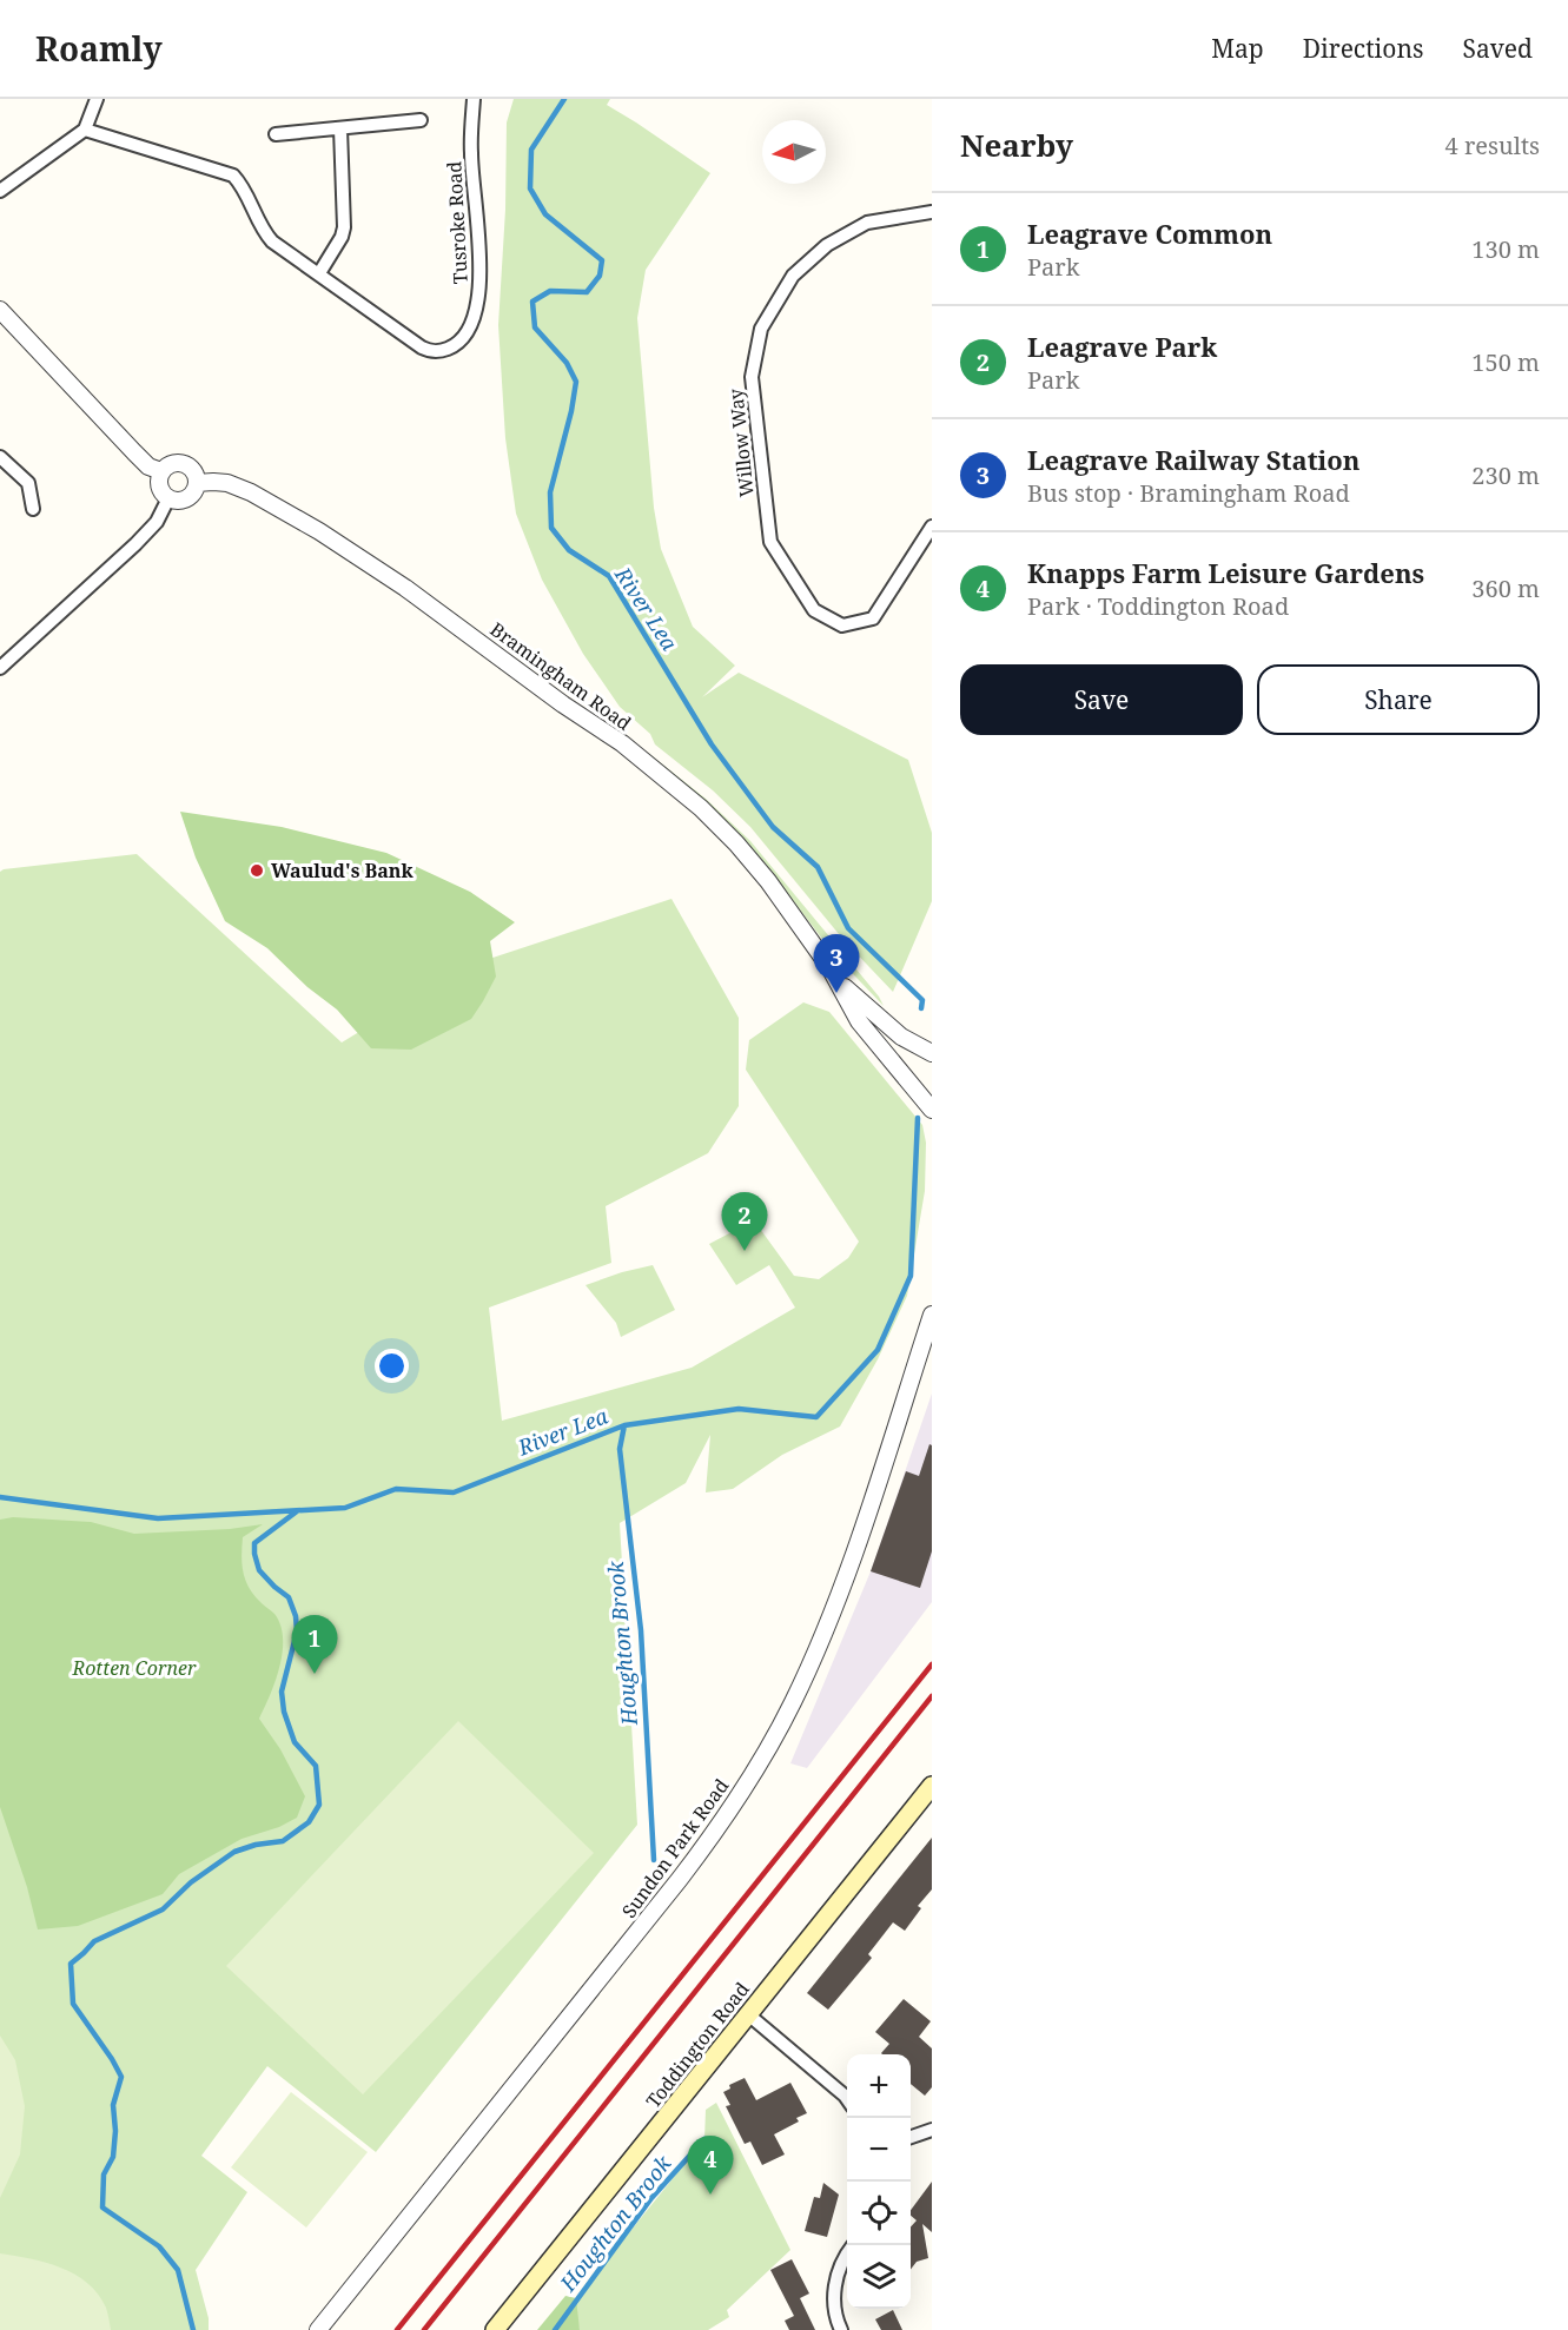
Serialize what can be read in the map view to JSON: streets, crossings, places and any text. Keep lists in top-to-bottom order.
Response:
{
  "streets": {
    "main road": ["Toddington Road"],
    "street": [
      "Tusroke Road",
      "Willow Way",
      "Bramingham Road",
      "Sundon Park Road"
    ]
  },
  "water": ["River Lea", "Houghton Brook"],
  "parks": ["Rotten Corner"],
  "places": ["Waulud's Bank"],
  "north": "left",
  "page": {
    "header": "Roamly",
    "nav": ["Map", "Directions", "Saved"],
    "heading": ["Nearby", "4 results"],
    "list": [
      {
        "mark": "1",
        "name": "Leagrave Common",
        "note": "Park",
        "value": "130 m"
      },
      {
        "mark": "2",
        "name": "Leagrave Park",
        "note": "Park",
        "value": "150 m"
      },
      {
        "mark": "3",
        "name": "Leagrave Railway Station",
        "note": "Bus stop · Bramingham Road",
        "value": "230 m"
      },
      {
        "mark": "4",
        "name": "Knapps Farm Leisure Gardens",
        "note": "Park · Toddington Road",
        "value": "360 m"
      }
    ],
    "buttons": ["Save", "Share"],
    "pins": [
      "3",
      "2",
      "1",
      "4"
    ],
    "map_buttons": ["+", "−"]
  }
}
